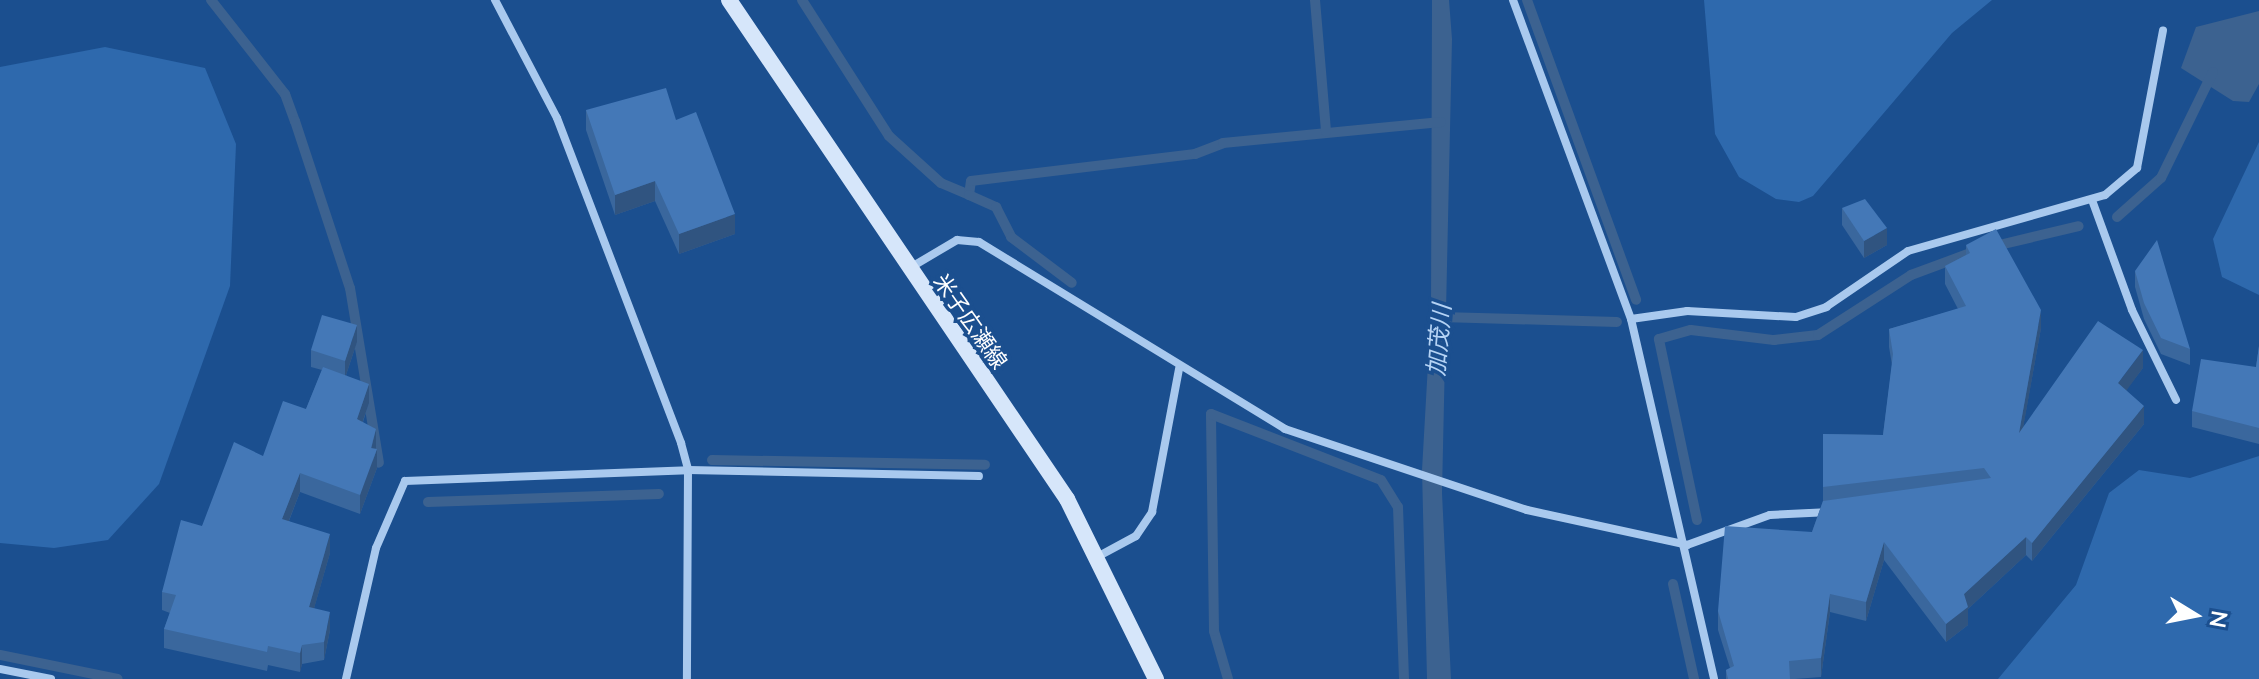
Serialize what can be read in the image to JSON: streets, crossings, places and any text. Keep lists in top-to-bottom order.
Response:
{
  "streets": {
    "main road": ["米子広瀬線"]
  },
  "water": ["加茂川"],
  "north": "right"
}
